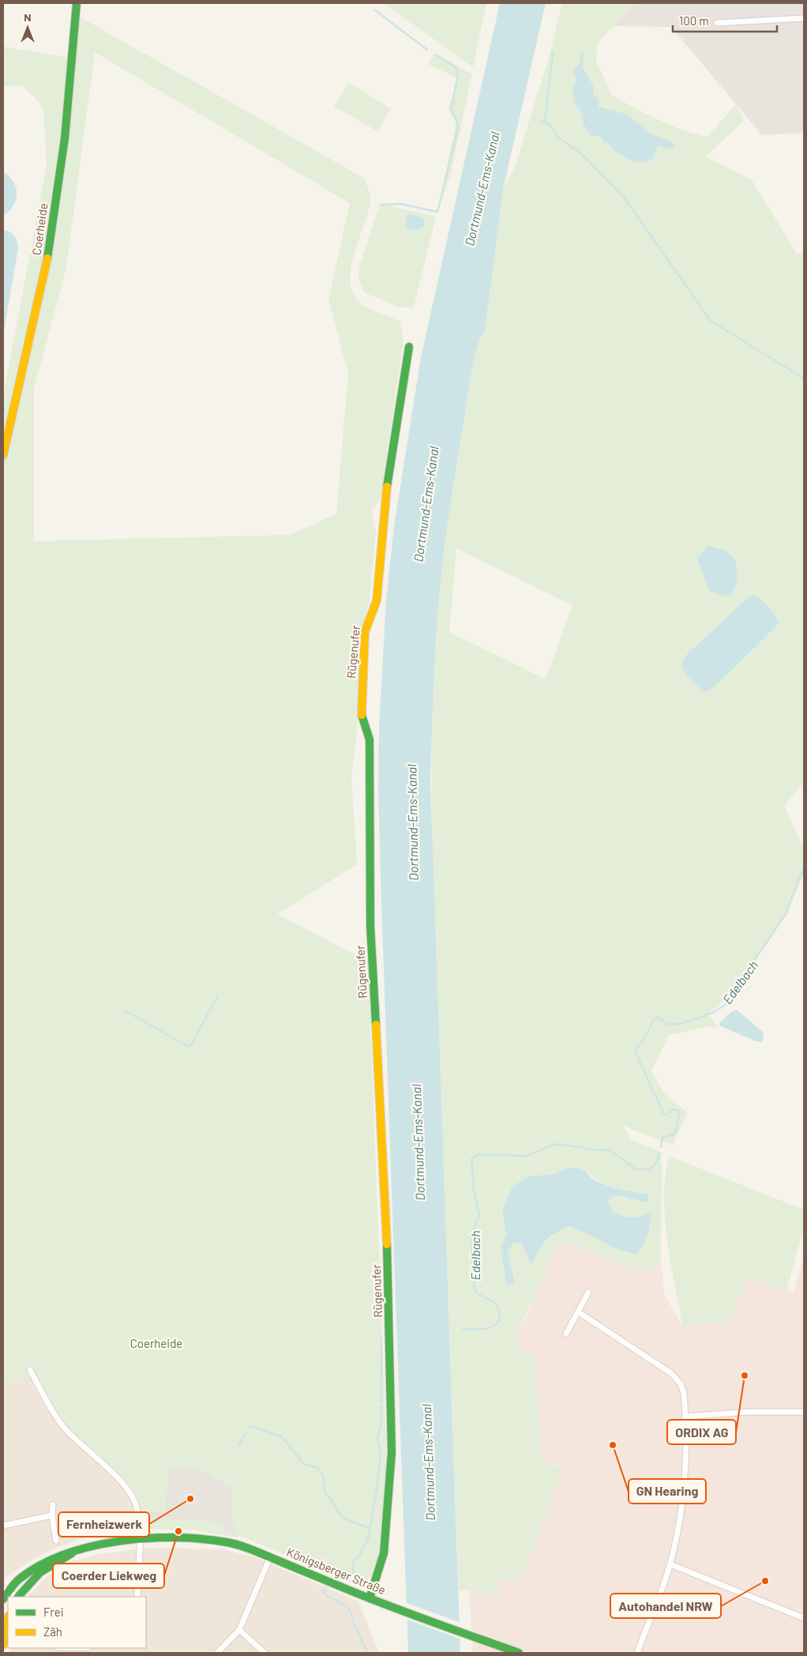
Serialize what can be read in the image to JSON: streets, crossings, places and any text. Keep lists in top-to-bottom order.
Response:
{
  "streets": {
    "street": ["Coerheide", "Rügenufer", "Königsberger Straße"]
  },
  "crossings": [
    ["Rügenufer", "Königsberger Straße"]
  ],
  "water": ["Dortmund-Ems-Kanal", "Edelbach"],
  "parks": ["Coerheide"],
  "places": [
    "ORDIX AG",
    "GN Hearing",
    "Fernheizwerk",
    "Coerder Liekweg",
    "Autohandel NRW"
  ],
  "legend": ["Frei", "Zäh"],
  "scale_bar": "100 m",
  "north": "top"
}
